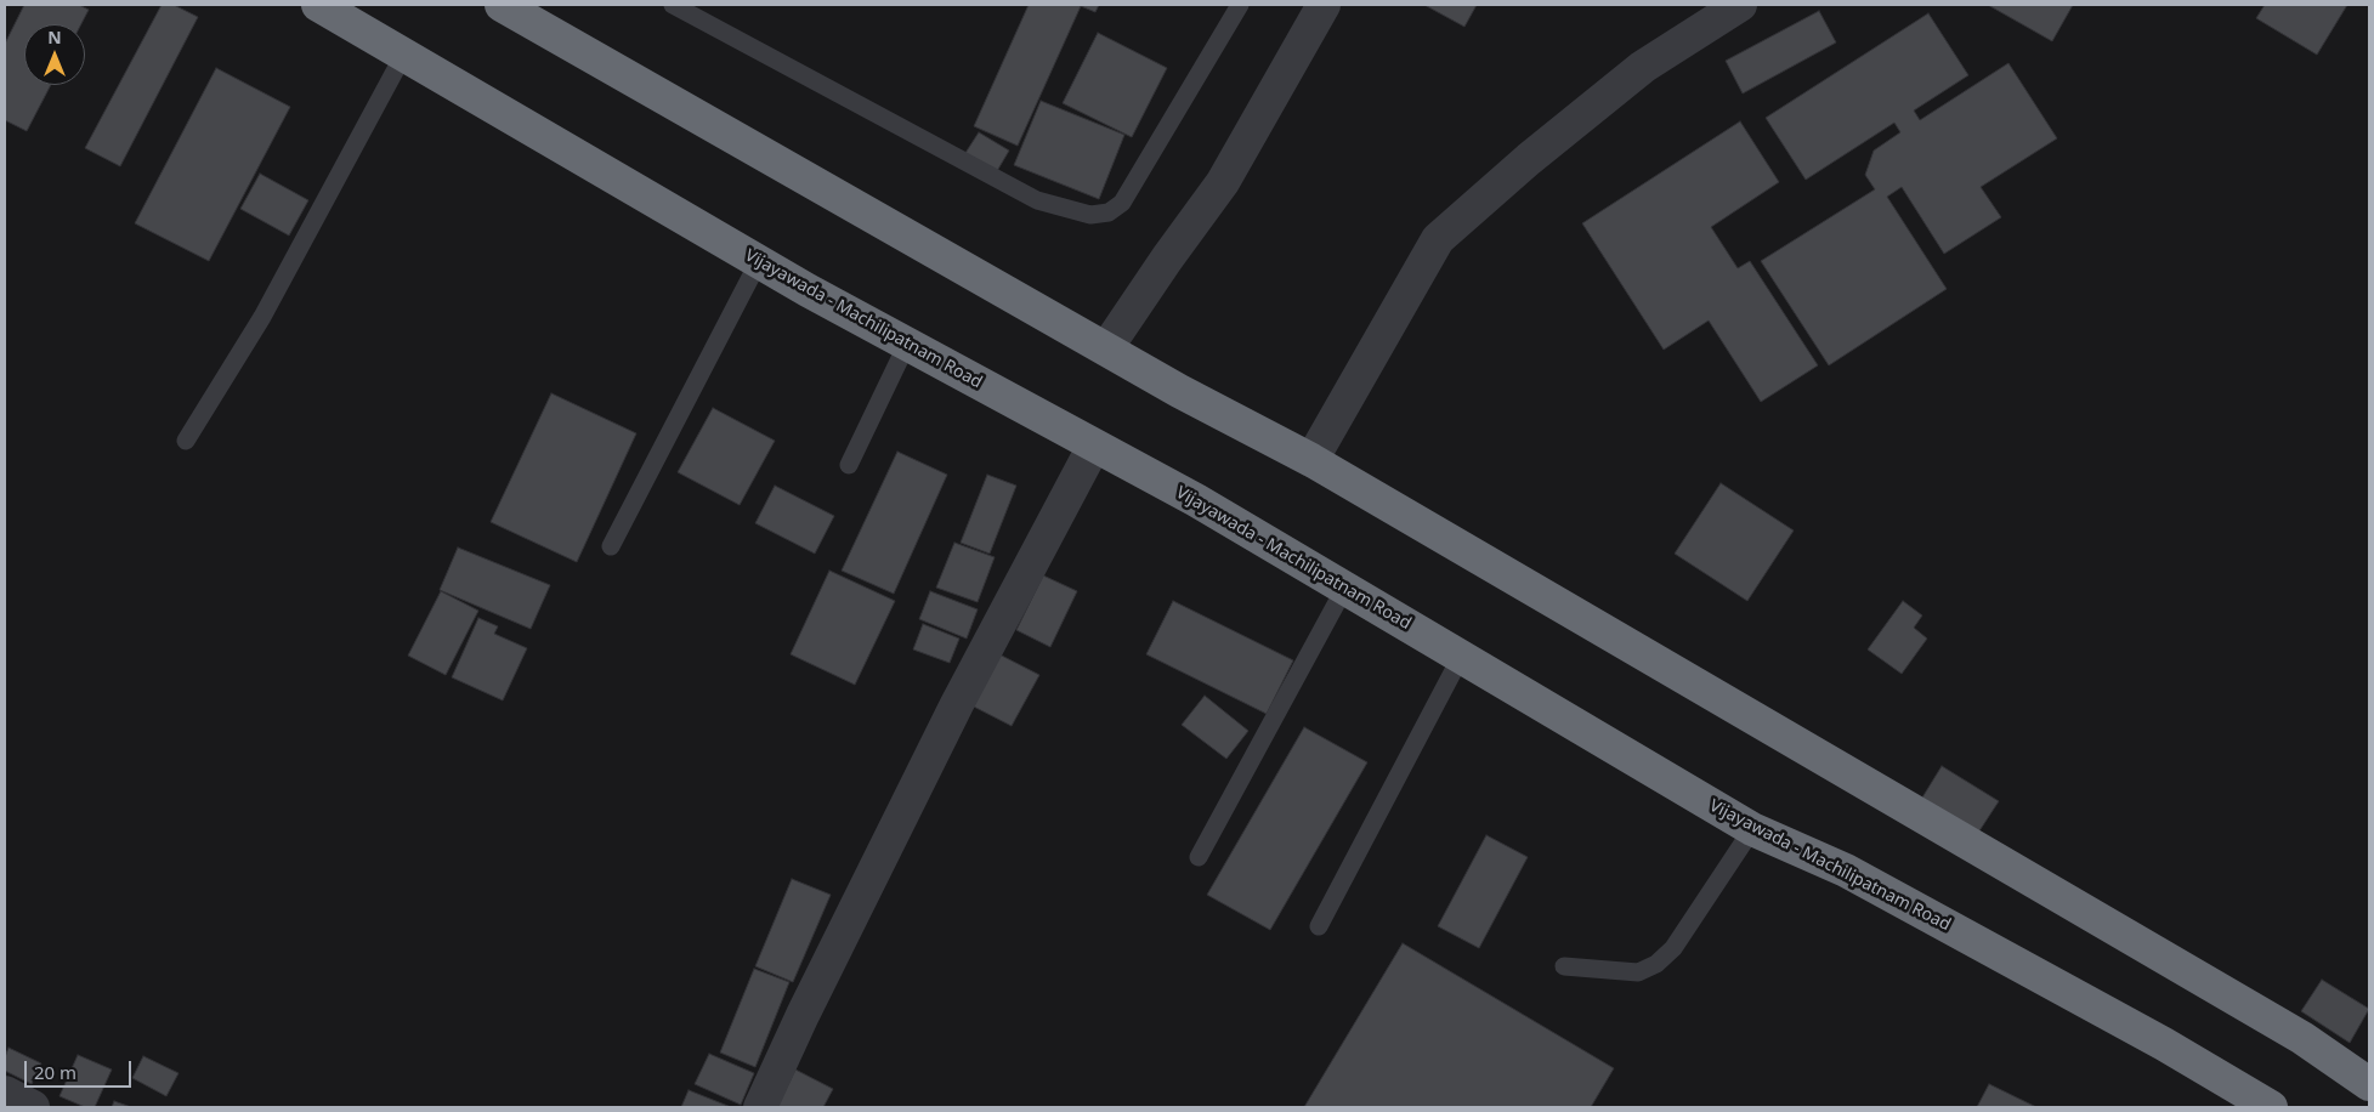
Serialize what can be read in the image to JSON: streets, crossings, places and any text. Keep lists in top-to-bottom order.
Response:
{
  "streets": {
    "highway": ["Vijayawada - Machilipatnam Road"]
  },
  "scale_bar": "20 m",
  "north": "top"
}
